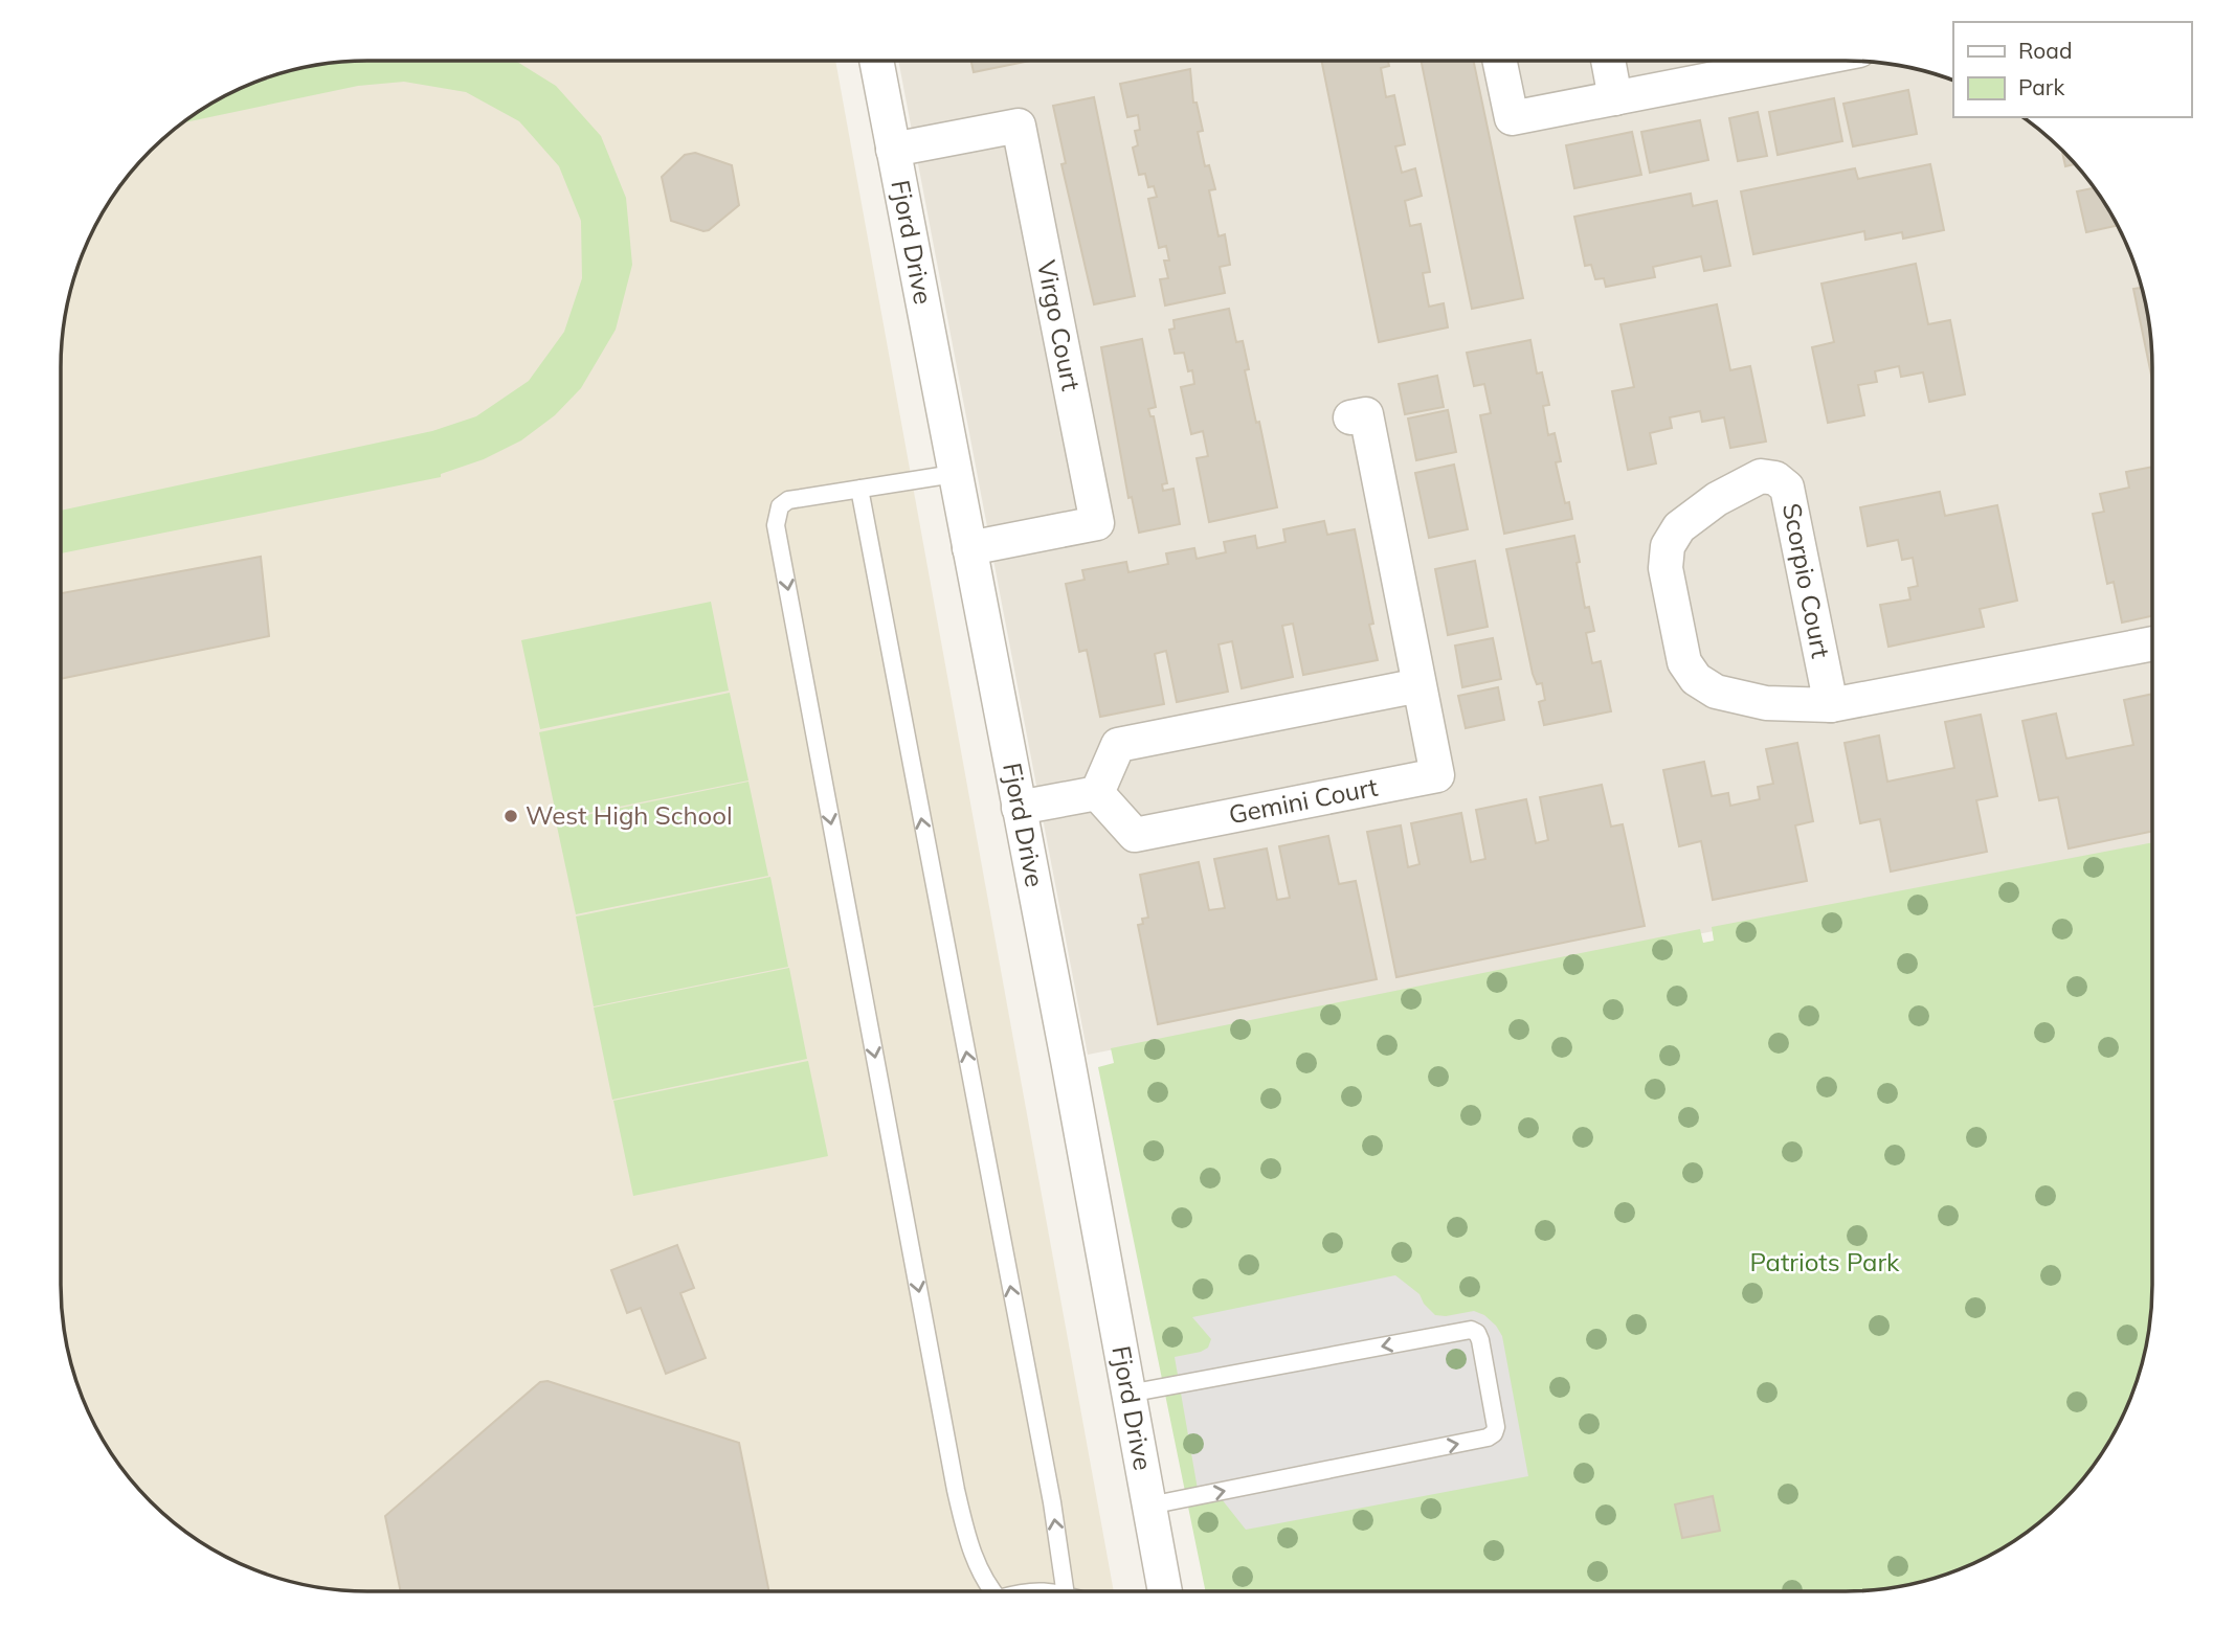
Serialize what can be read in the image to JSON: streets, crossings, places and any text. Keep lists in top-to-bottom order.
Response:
{
  "streets": {
    "street": [
      "Fjord Drive",
      "Virgo Court",
      "Scorpio Court",
      "Gemini Court"
    ]
  },
  "crossings": [
    ["Fjord Drive", "Virgo Court"]
  ],
  "parks": ["Patriots Park"],
  "places": ["West High School"],
  "legend": ["Road", "Park"]
}
